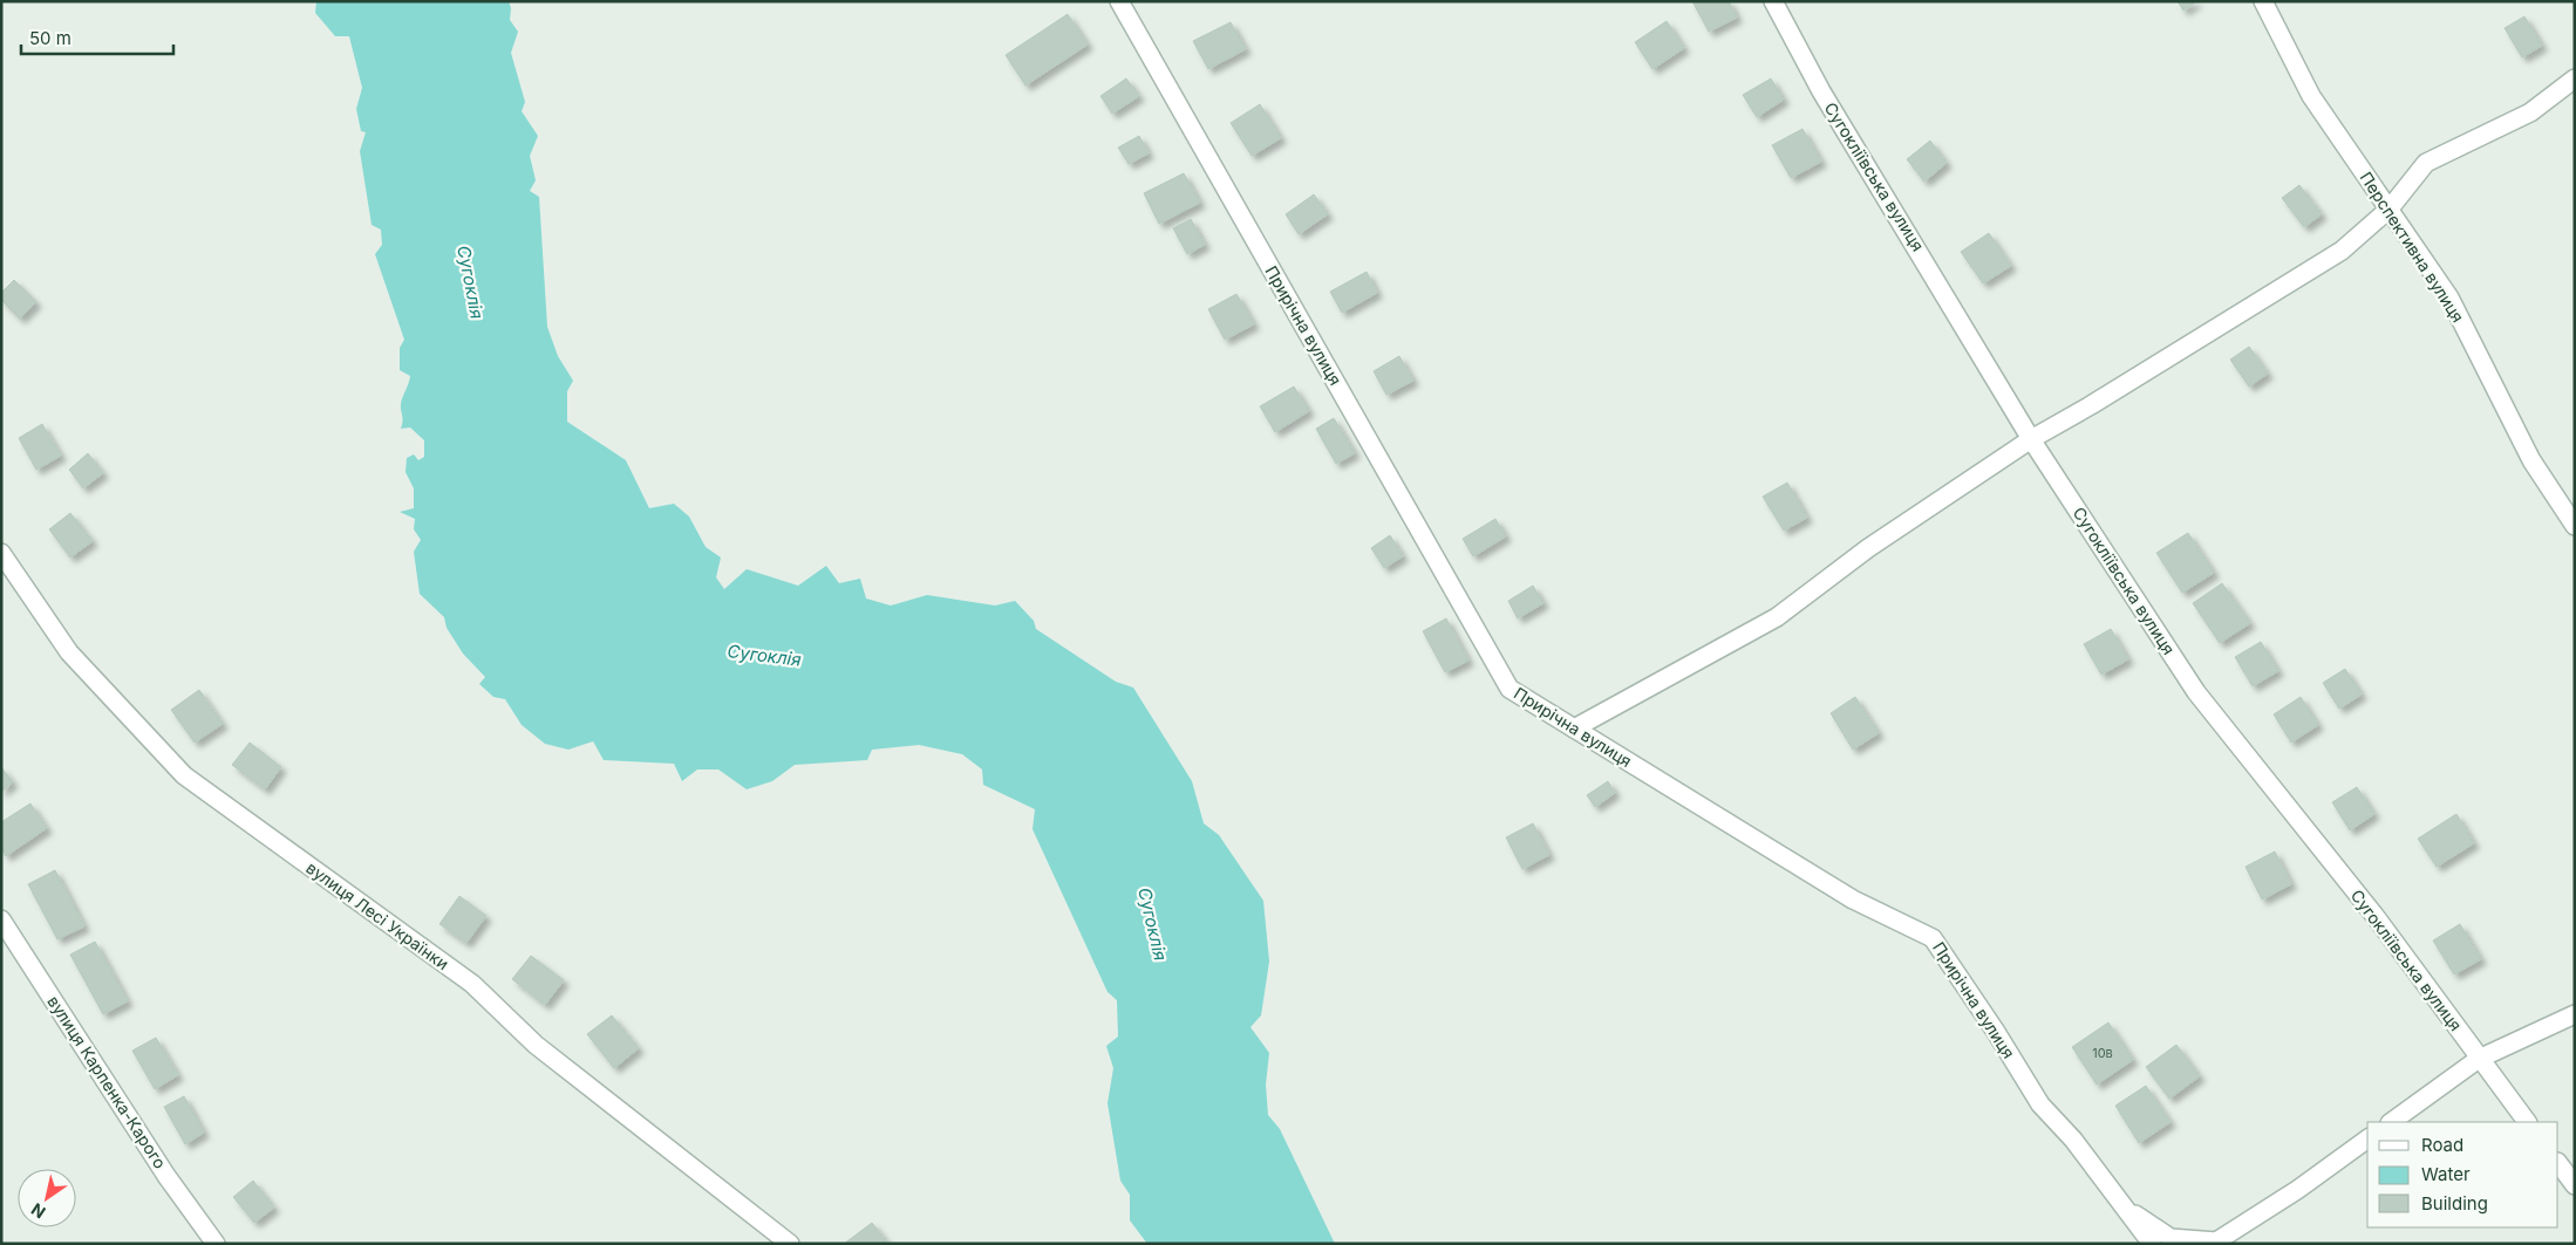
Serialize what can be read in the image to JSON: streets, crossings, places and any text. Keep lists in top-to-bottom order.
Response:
{
  "streets": {
    "street": [
      "Сугокліївська вулиця",
      "Перспективна вулиця",
      "Прирічна вулиця",
      "вулиця Лесі Українки",
      "вулиця Карпенка-Карого"
    ]
  },
  "water": ["Сугоклія"],
  "house_numbers": ["10в"],
  "legend": ["Road", "Water", "Building"],
  "scale_bar": "50 m",
  "north": "bottom left"
}
